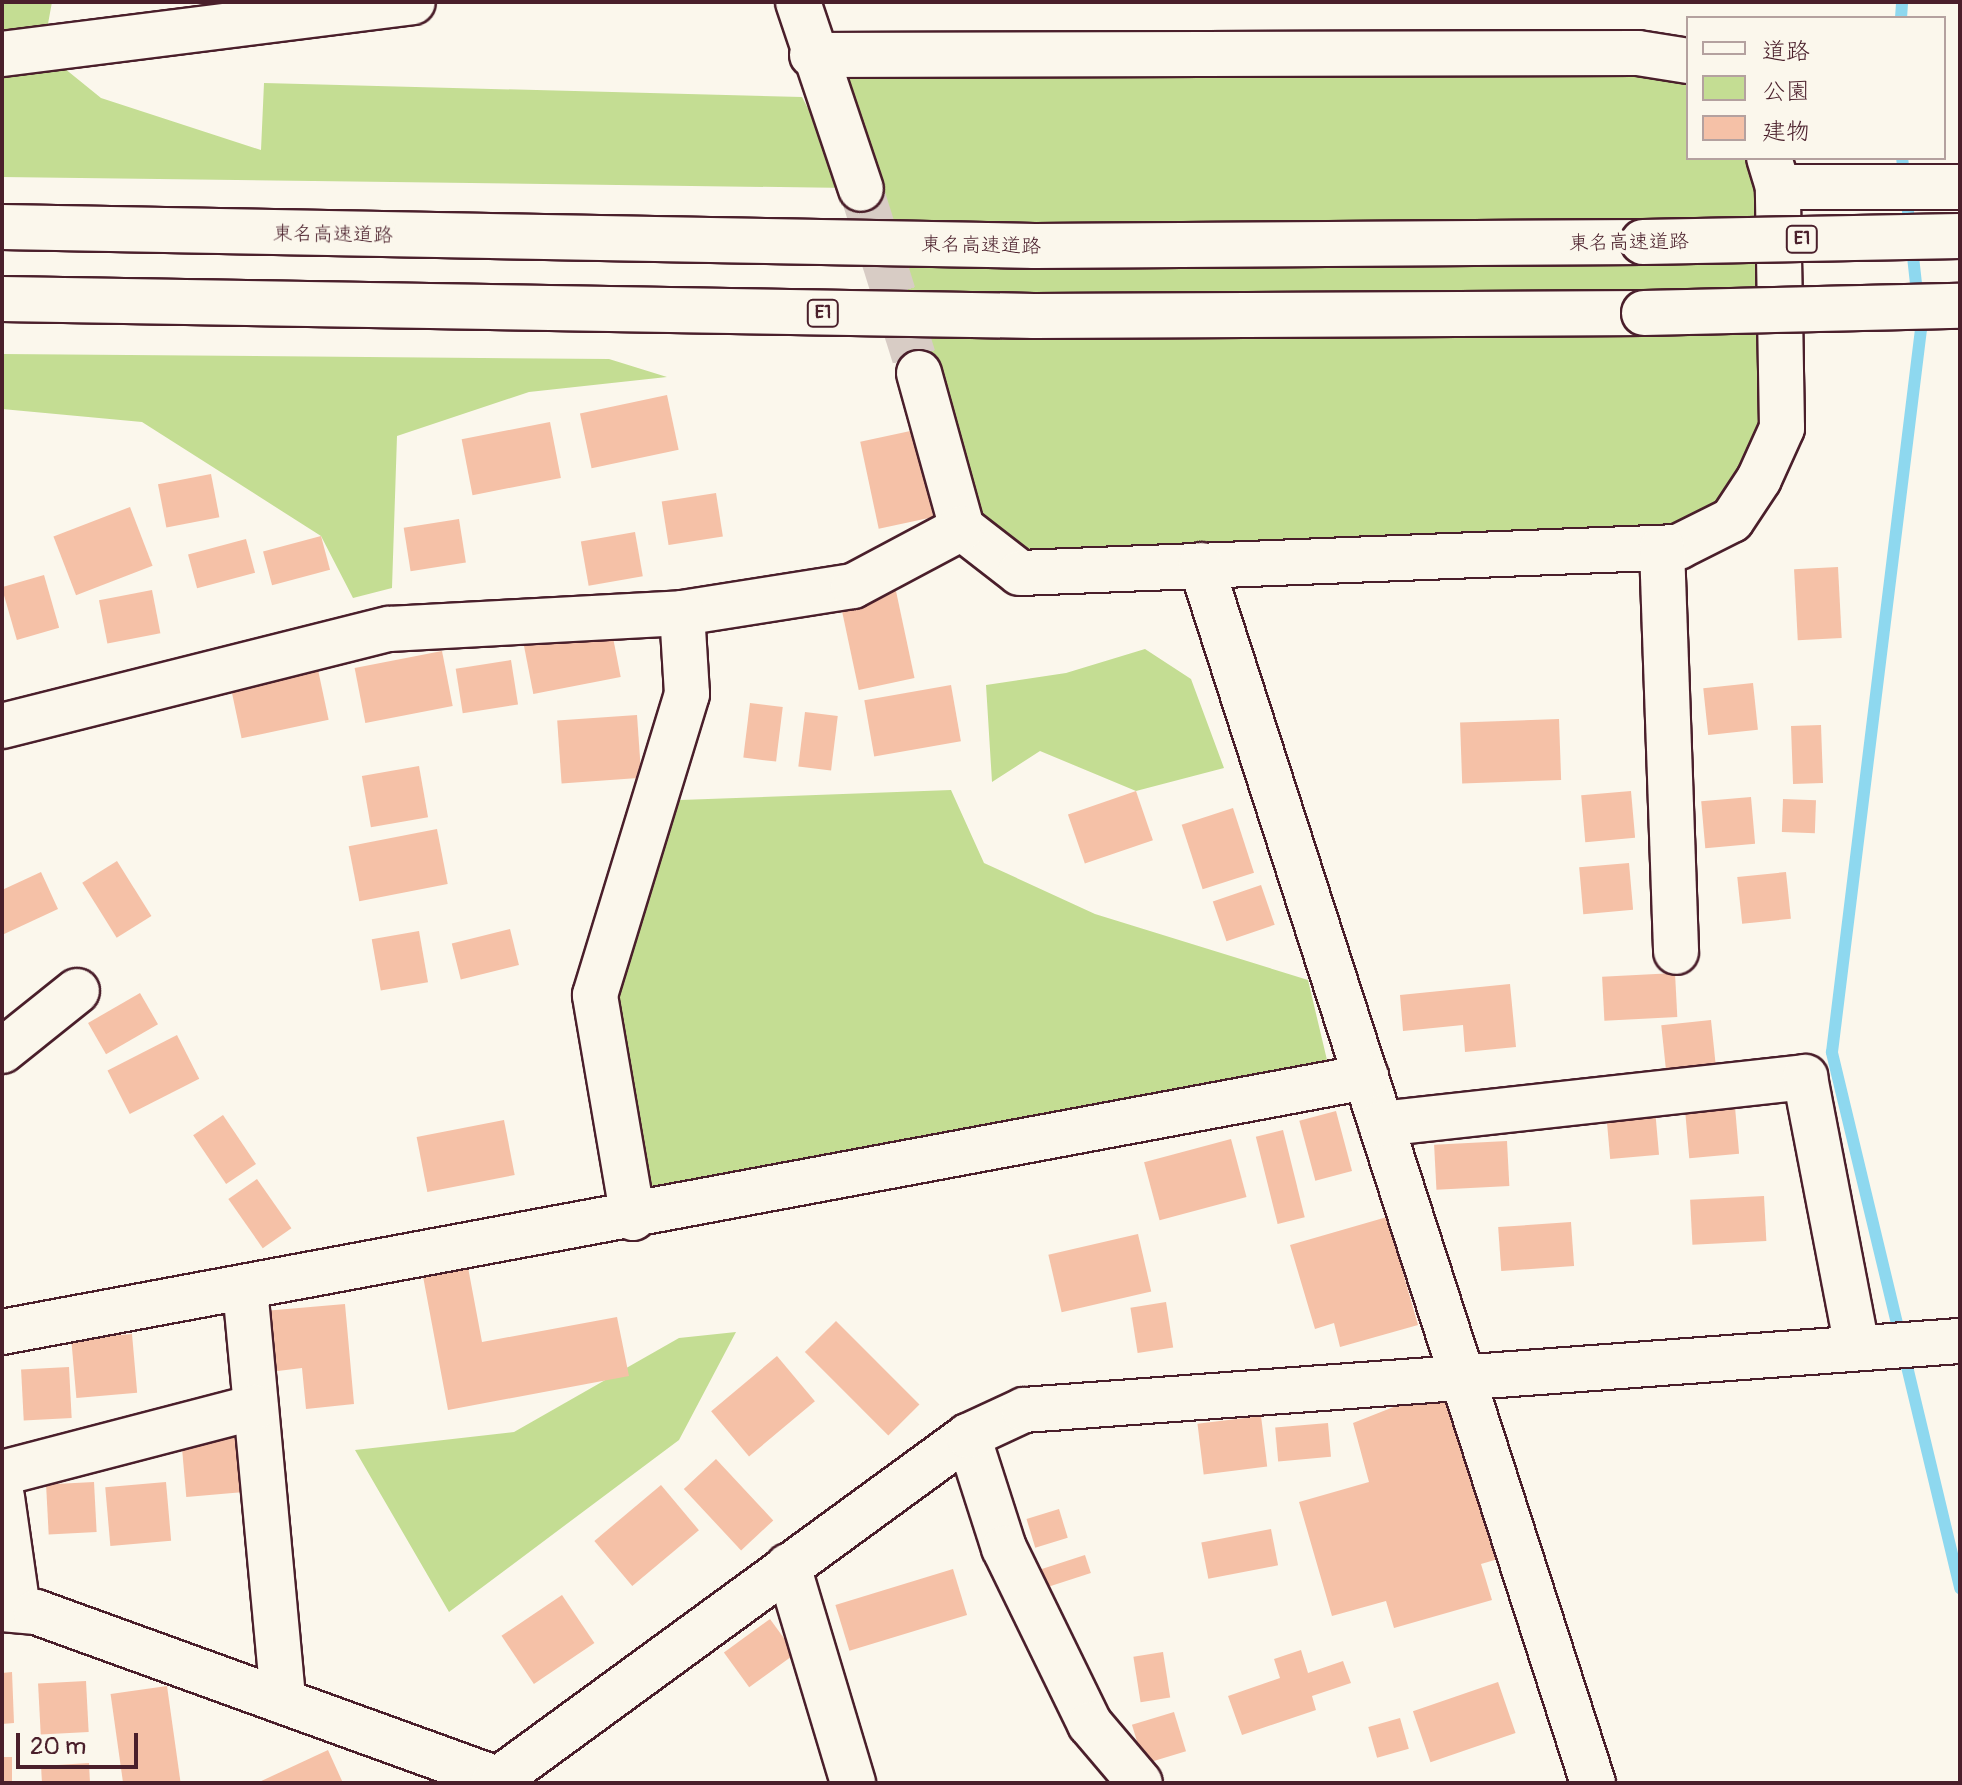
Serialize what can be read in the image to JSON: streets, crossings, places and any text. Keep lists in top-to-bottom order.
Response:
{
  "streets": {
    "main road": ["東名高速道路", "E1"]
  },
  "legend": ["道路", "公園", "建物"],
  "scale_bar": "20 m"
}
